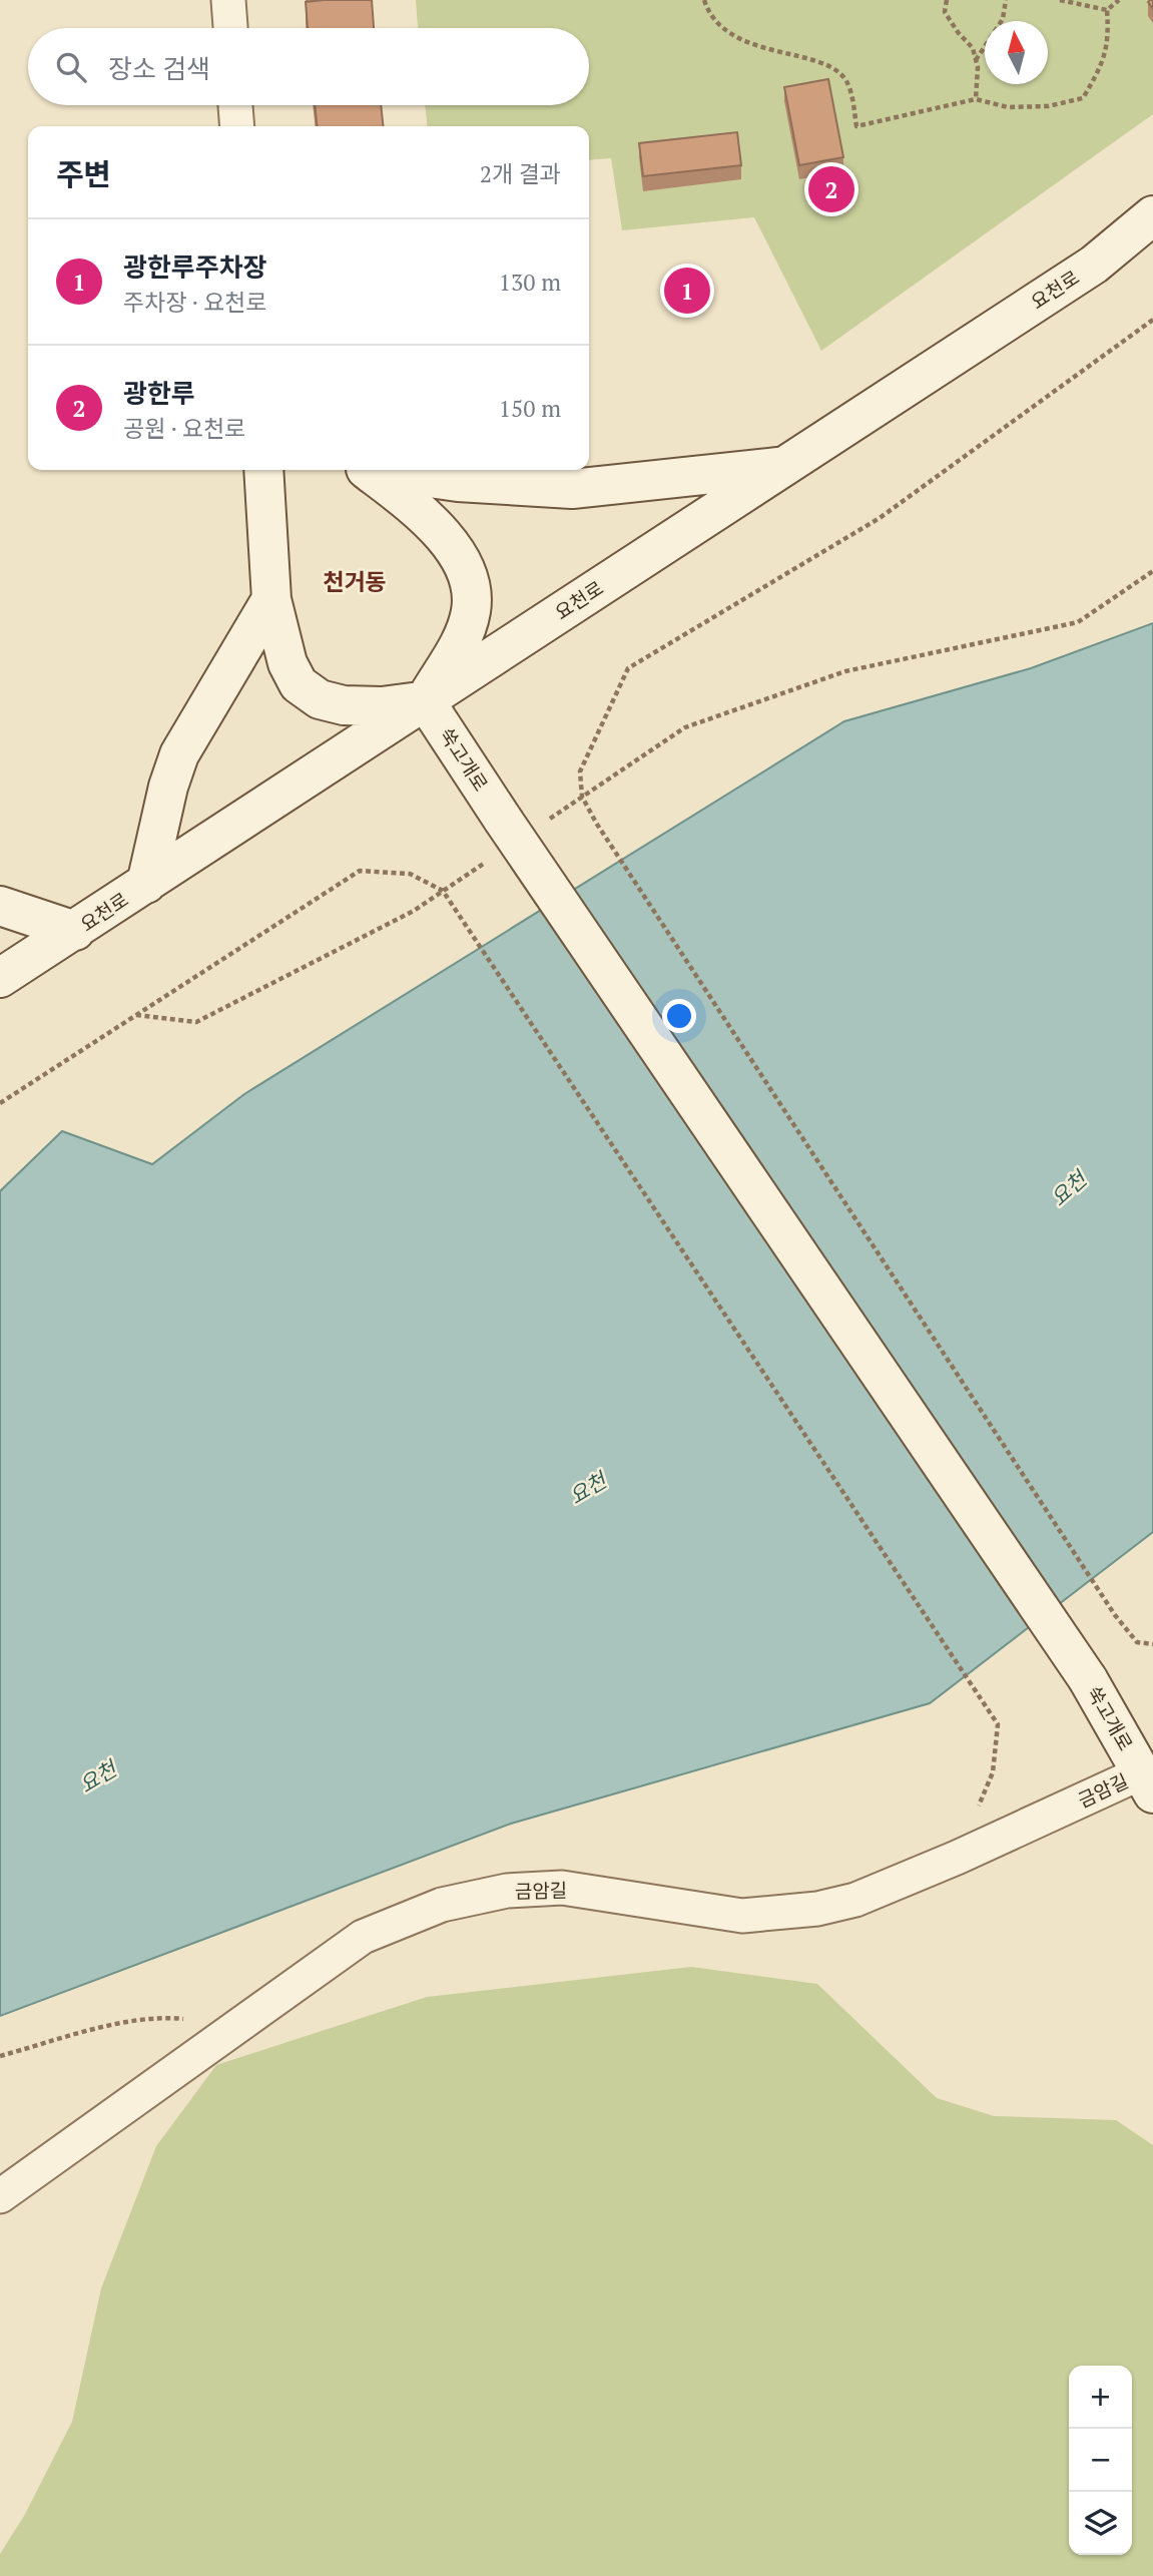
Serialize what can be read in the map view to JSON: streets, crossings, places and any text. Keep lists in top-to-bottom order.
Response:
{
  "streets": {
    "street": ["요천로", "쑥고개로", "금암길"]
  },
  "crossings": [
    ["요천로", "쑥고개로"],
    ["쑥고개로", "금암길"]
  ],
  "districts": ["천거동"],
  "water": ["요천"],
  "north": "top",
  "page": {
    "search": "장소 검색",
    "heading": ["주변", "2개 결과"],
    "pins": ["2", "1"],
    "list": [
      {
        "mark": "1",
        "name": "광한루주차장",
        "note": "주차장 · 요천로",
        "value": "130 m"
      },
      {
        "mark": "2",
        "name": "광한루",
        "note": "공원 · 요천로",
        "value": "150 m"
      }
    ],
    "map_buttons": ["+", "−"]
  }
}
